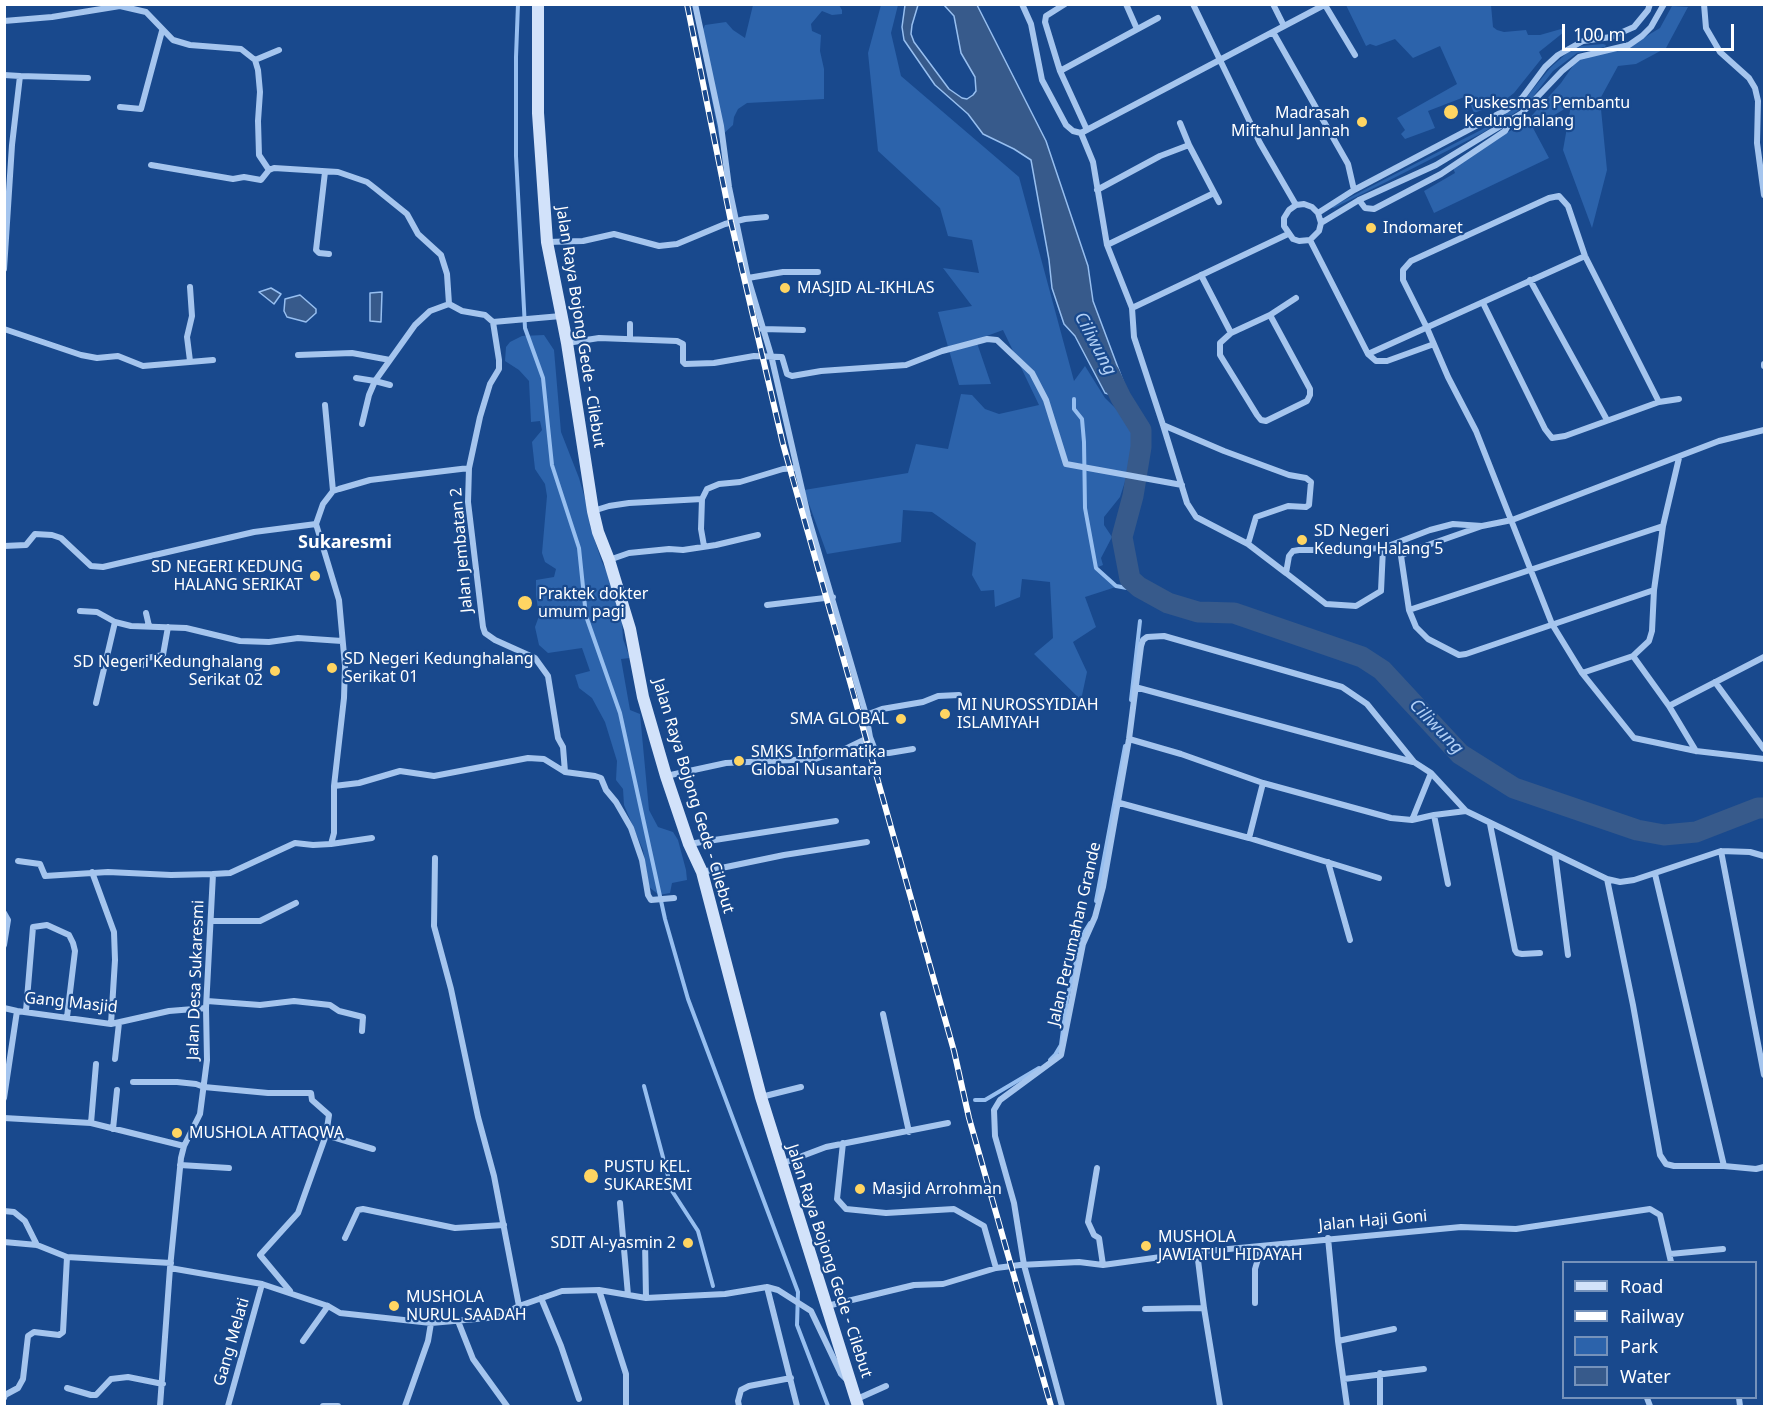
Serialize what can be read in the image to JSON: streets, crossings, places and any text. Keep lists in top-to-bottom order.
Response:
{
  "streets": {
    "main road": ["Jalan Raya Bojong Gede - Cilebut"],
    "street": [
      "Jalan Jembatan 2",
      "Jalan Perumahan Grande",
      "Jalan Desa Sukaresmi",
      "Gang Masjid",
      "Jalan Haji Goni",
      "Gang Melati"
    ]
  },
  "crossings": [
    ["Jalan Raya Bojong Gede - Cilebut", "Jalan Haji Goni"],
    ["Jalan Perumahan Grande", "Jalan Haji Goni"],
    ["Jalan Desa Sukaresmi", "Gang Masjid"]
  ],
  "districts": ["Sukaresmi"],
  "water": ["Ciliwung"],
  "places": [
    "Puskesmas Pembantu Kedunghalang",
    "Madrasah Miftahul Jannah",
    "Indomaret",
    "MASJID AL-IKHLAS",
    "SD Negeri Kedung Halang 5",
    "SD NEGERI KEDUNG HALANG SERIKAT",
    "Praktek dokter umum pagi",
    "SD Negeri Kedunghalang Serikat 01",
    "SD Negeri Kedunghalang Serikat 02",
    "MI NUROSSYIDIAH ISLAMIYAH",
    "SMA GLOBAL",
    "SMKS Informatika Global Nusantara",
    "MUSHOLA ATTAQWA",
    "PUSTU KEL. SUKARESMI",
    "Masjid Arrohman",
    "SDIT Al-yasmin 2",
    "MUSHOLA JAWIATUL HIDAYAH",
    "MUSHOLA NURUL SAADAH"
  ],
  "legend": [
    "Road",
    "Railway",
    "Park",
    "Water"
  ],
  "scale_bar": "100 m"
}
